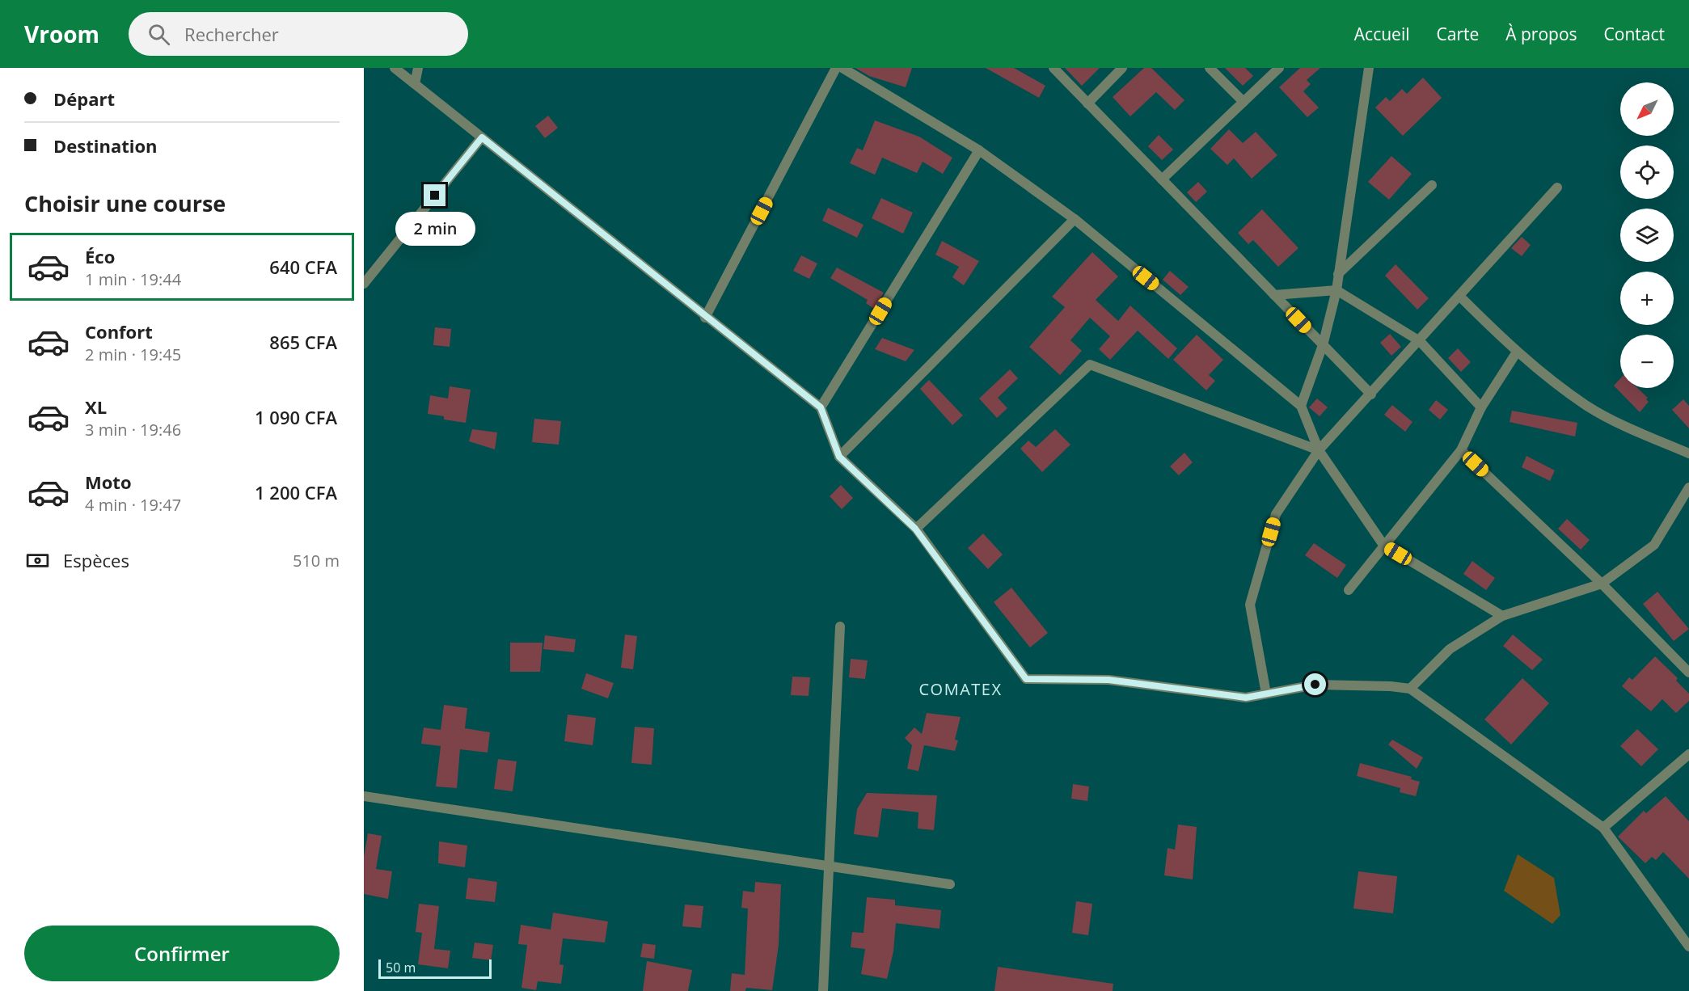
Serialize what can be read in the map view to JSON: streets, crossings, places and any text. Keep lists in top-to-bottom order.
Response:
{
  "districts": ["COMATEX"],
  "scale_bar": "50 m",
  "north": "bottom left",
  "page": {
    "header": "Vroom",
    "search": "Rechercher",
    "nav": [
      "Accueil",
      "Carte",
      "À propos",
      "Contact"
    ],
    "banner": ["Départ", "Destination"],
    "map_buttons": ["+", "−"],
    "heading": "Choisir une course",
    "bubble": "2 min",
    "list": [
      {
        "name": "Éco",
        "note": "1 min · 19:44",
        "value": "640 CFA"
      },
      {
        "name": "Confort",
        "note": "2 min · 19:45",
        "value": "865 CFA"
      },
      {
        "name": "XL",
        "note": "3 min · 19:46",
        "value": "1 090 CFA"
      },
      {
        "name": "Moto",
        "note": "4 min · 19:47",
        "value": "1 200 CFA"
      }
    ],
    "pay": ["Espèces", "510 m"],
    "buttons": "Confirmer",
    "scale": "50 m"
  }
}
